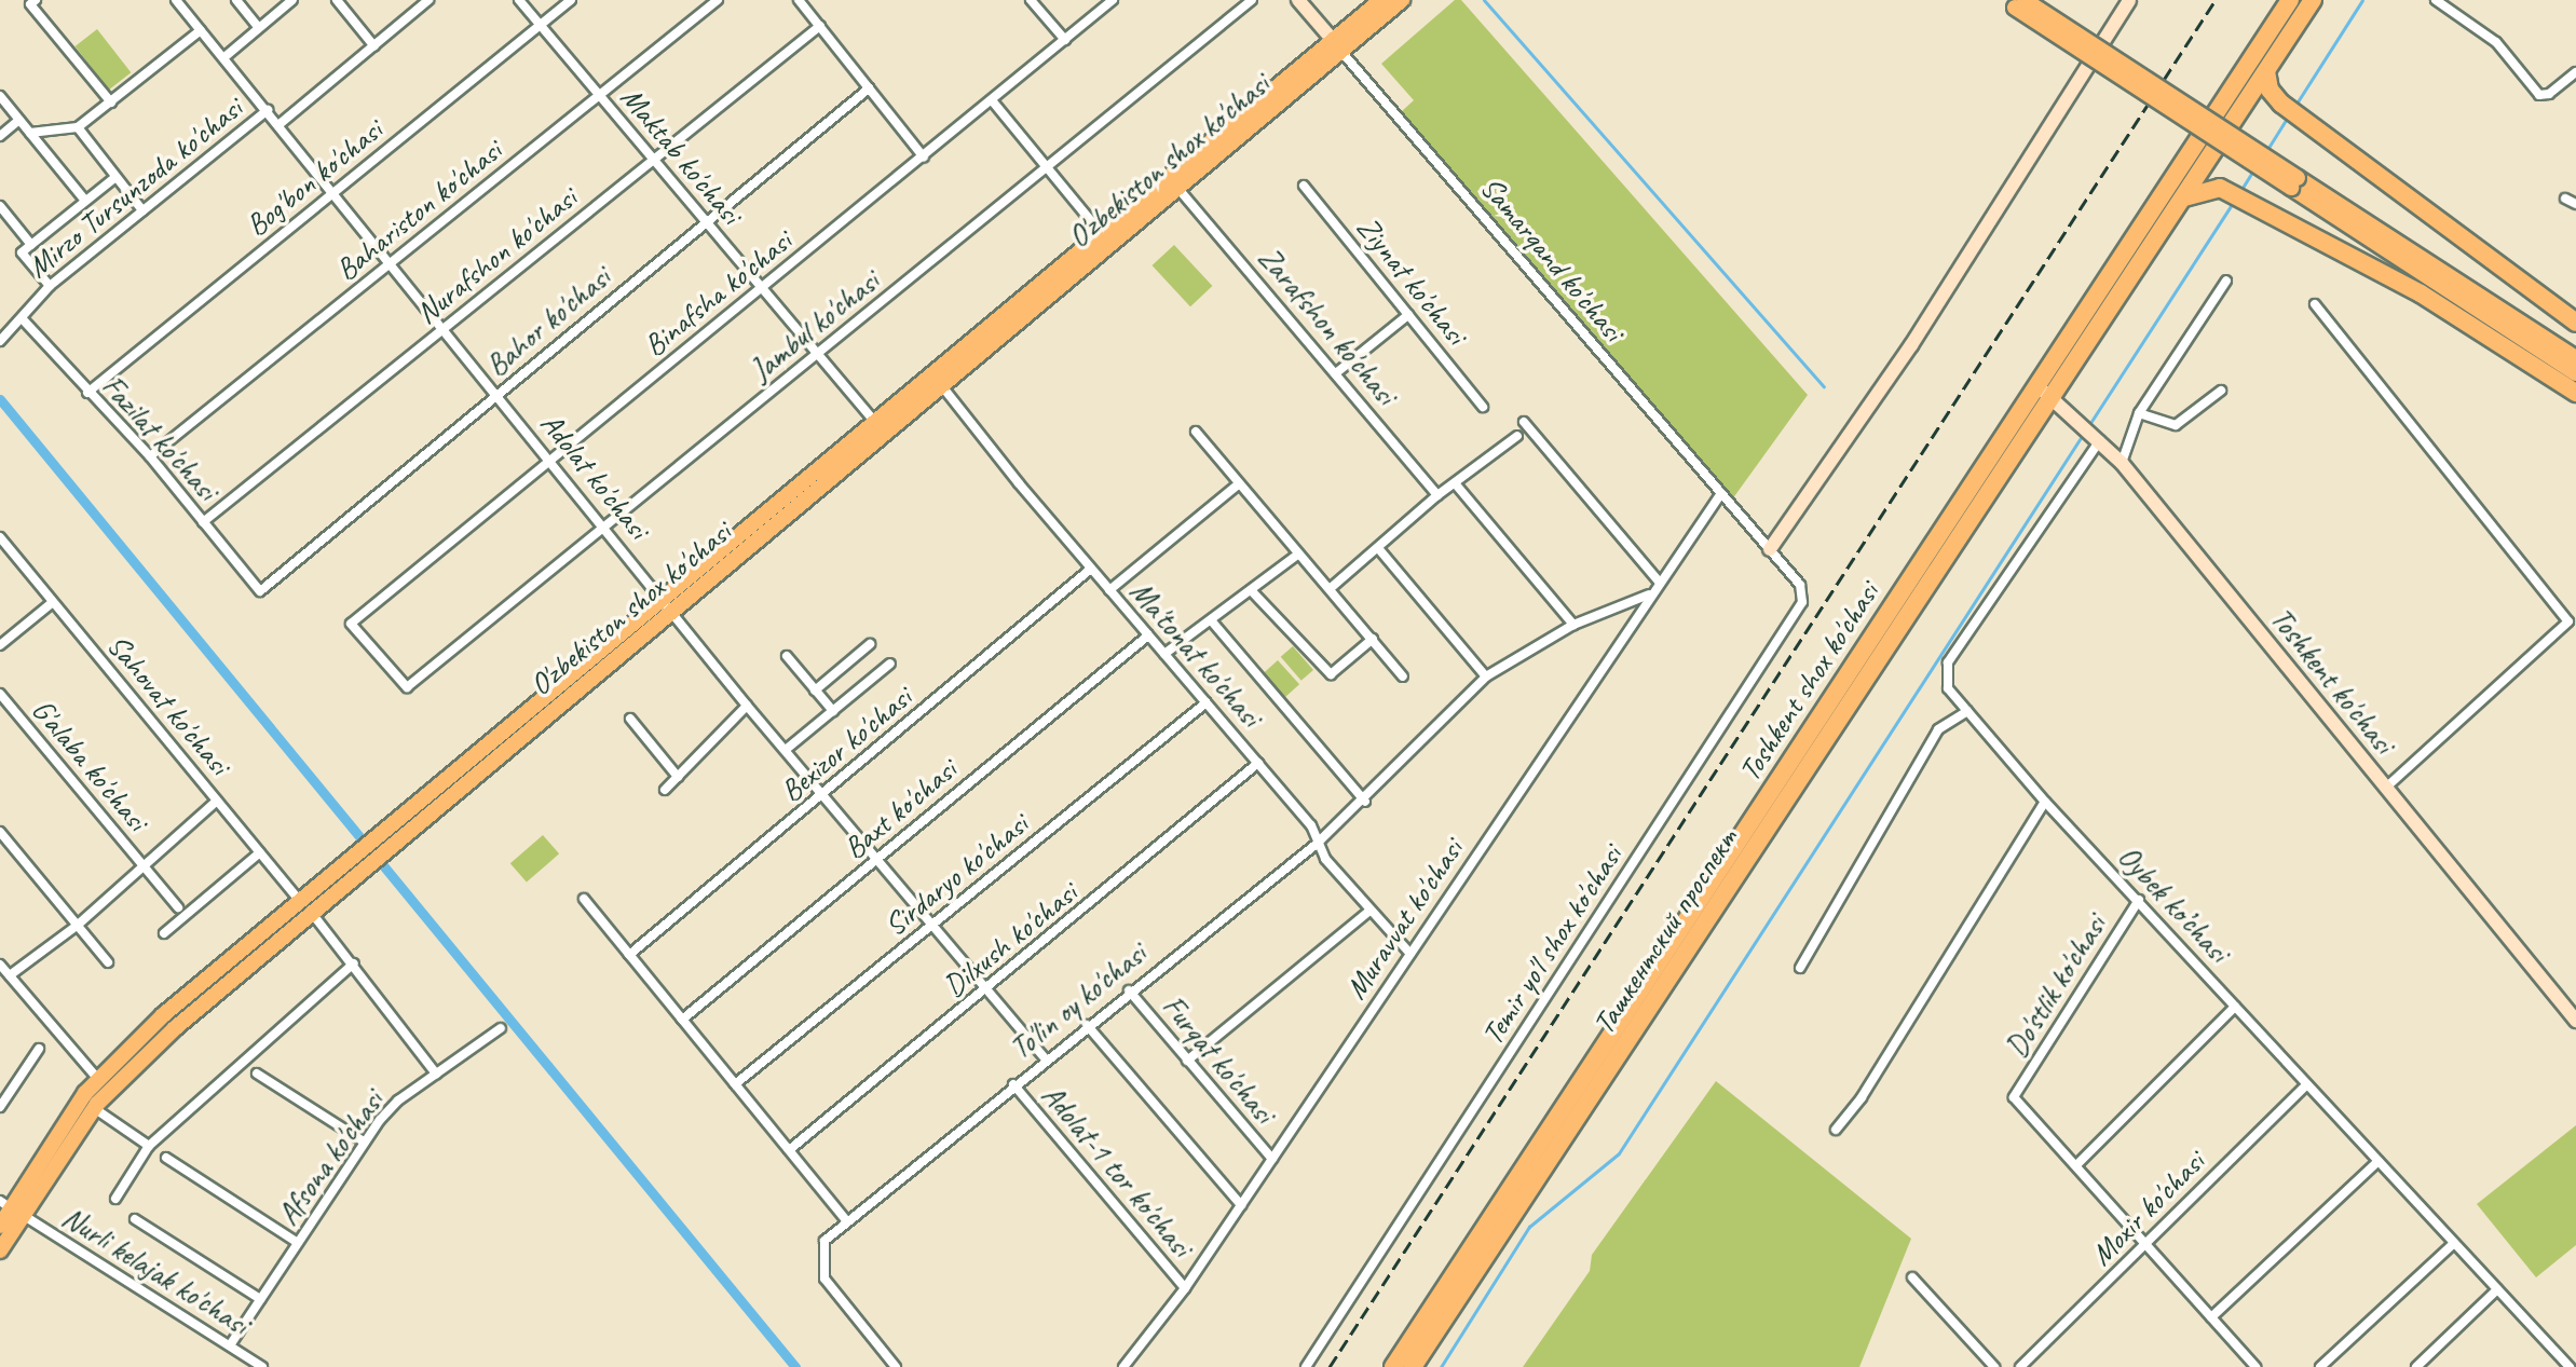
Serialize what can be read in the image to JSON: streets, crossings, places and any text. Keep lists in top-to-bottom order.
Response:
{
  "streets": {
    "highway": ["Toshkent shox ko'chasi", "Ташкентский проспект"],
    "main road": ["O'zbekiston shox ko'chasi"],
    "street": [
      "Maktab ko'chasi",
      "Bog'bon ko'chasi",
      "Mirzo Tursunzoda ko'chasi",
      "Bahariston ko'chasi",
      "Nurafshon ko'chasi",
      "Samarqand ko'chasi",
      "Ziynat ko'chasi",
      "Binafsha ko'chasi",
      "Bahor ko'chasi",
      "Jambul ko'chasi",
      "Zarafshon ko'chasi",
      "Fazilat ko'chasi",
      "Adolat ko'chasi",
      "Ma'tonat ko'chasi",
      "Toshkent ko'chasi",
      "Sahovat ko'chasi",
      "Bexizor ko'chasi",
      "G'alaba ko'chasi",
      "Baxt ko'chasi",
      "Sirdaryo ko'chasi",
      "Oybek ko’chasi",
      "Muravvat ko'chasi",
      "Dilxush ko'chasi",
      "Temir yo'l shox ko'chasi",
      "Do'stlik ko'chasi",
      "To'lin oy ko'chasi",
      "Furqat ko'chasi",
      "Afsona ko'chasi",
      "Adolat-1 tor ko'chasi",
      "Moxir ko'chasi",
      "Nurli kelajak ko'chasi"
    ]
  },
  "crossings": [
    ["Maktab ko'chasi", "O'zbekiston shox ko'chasi"],
    ["Maktab ko'chasi", "Bog'bon ko'chasi"],
    ["Maktab ko'chasi", "Bahariston ko'chasi"],
    ["Maktab ko'chasi", "Nurafshon ko'chasi"],
    ["Maktab ko'chasi", "Binafsha ko'chasi"],
    ["Maktab ko'chasi", "Bahor ko'chasi"],
    ["Maktab ko'chasi", "Jambul ko'chasi"],
    ["O'zbekiston shox ko'chasi", "Samarqand ko'chasi"],
    ["O'zbekiston shox ko'chasi", "Zarafshon ko'chasi"],
    ["O'zbekiston shox ko'chasi", "Adolat ko'chasi"],
    ["O'zbekiston shox ko'chasi", "Ma'tonat ko'chasi"],
    ["O'zbekiston shox ko'chasi", "Sahovat ko'chasi"],
    ["O'zbekiston shox ko'chasi", "Nurli kelajak ko'chasi"],
    ["Bog'bon ko'chasi", "Fazilat ko'chasi"],
    ["Bog'bon ko'chasi", "Adolat ko'chasi"],
    ["Mirzo Tursunzoda ko'chasi", "Fazilat ko'chasi"],
    ["Mirzo Tursunzoda ko'chasi", "Adolat ko'chasi"],
    ["Bahariston ko'chasi", "Fazilat ko'chasi"],
    ["Bahariston ko'chasi", "Adolat ko'chasi"],
    ["Nurafshon ko'chasi", "Fazilat ko'chasi"],
    ["Nurafshon ko'chasi", "Adolat ko'chasi"],
    ["Samarqand ko'chasi", "Muravvat ko'chasi"],
    ["Samarqand ko'chasi", "Temir yo'l shox ko'chasi"],
    ["Binafsha ko'chasi", "Jambul ko'chasi"],
    ["Binafsha ko'chasi", "Adolat ko'chasi"],
    ["Bahor ko'chasi", "Fazilat ko'chasi"],
    ["Bahor ko'chasi", "Adolat ko'chasi"],
    ["Jambul ko'chasi", "Adolat ko'chasi"],
    ["Adolat ko'chasi", "Bexizor ko'chasi"],
    ["Adolat ko'chasi", "Baxt ko'chasi"],
    ["Adolat ko'chasi", "Sirdaryo ko'chasi"],
    ["Adolat ko'chasi", "Dilxush ko'chasi"],
    ["Adolat ko'chasi", "To'lin oy ko'chasi"],
    ["Ma'tonat ko'chasi", "Bexizor ko'chasi"],
    ["Ma'tonat ko'chasi", "Baxt ko'chasi"],
    ["Ma'tonat ko'chasi", "Sirdaryo ko'chasi"],
    ["Ma'tonat ko'chasi", "Muravvat ko'chasi"],
    ["Ma'tonat ko'chasi", "Dilxush ko'chasi"],
    ["Ma'tonat ko'chasi", "To'lin oy ko'chasi"],
    ["Toshkent ko'chasi", "Toshkent shox ko'chasi"],
    ["Toshkent ko'chasi", "Oybek ko’chasi"],
    ["Toshkent ko'chasi", "Ташкентский проспект"],
    ["Sahovat ko'chasi", "Afsona ko'chasi"],
    ["Oybek ko’chasi", "Do'stlik ko'chasi"],
    ["Oybek ko’chasi", "Moxir ko'chasi"],
    ["Muravvat ko'chasi", "To'lin oy ko'chasi"],
    ["Muravvat ko'chasi", "Furqat ko'chasi"],
    ["Muravvat ko'chasi", "Adolat-1 tor ko'chasi"],
    ["To'lin oy ko'chasi", "Furqat ko'chasi"],
    ["To'lin oy ko'chasi", "Adolat-1 tor ko'chasi"],
    ["Afsona ko'chasi", "Nurli kelajak ko'chasi"]
  ]
}
